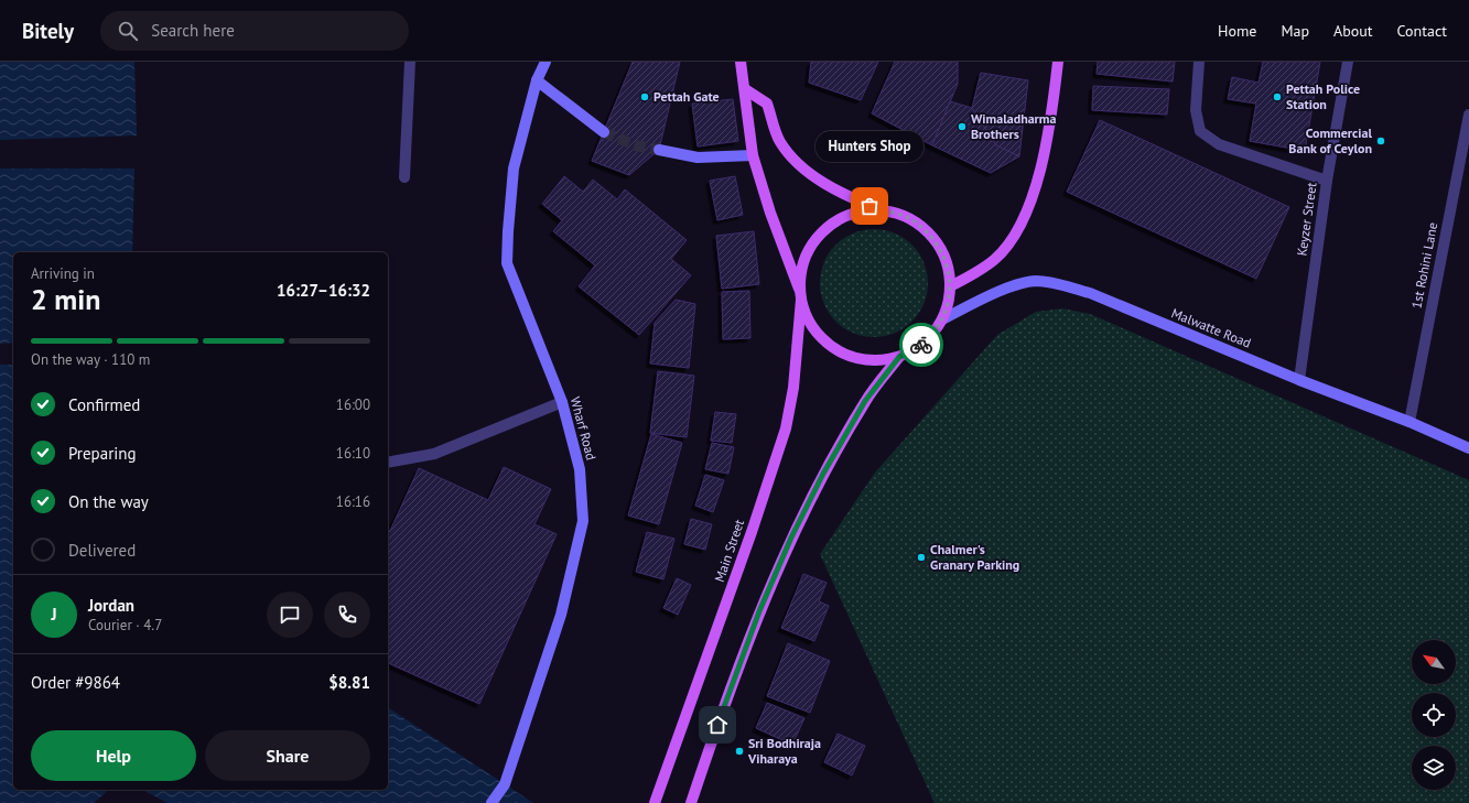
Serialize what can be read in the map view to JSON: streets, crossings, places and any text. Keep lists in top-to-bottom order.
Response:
{
  "streets": {
    "main road": ["Malwatte Road", "Wharf Road", "Main Street"],
    "street": ["Keyzer Street", "1st Rohini Lane"]
  },
  "crossings": [
    ["Keyzer Street", "Malwatte Road"],
    ["1st Rohini Lane", "Malwatte Road"],
    ["Malwatte Road", "Main Street"]
  ],
  "places": [
    "Pettah Gate",
    "Pettah Police Station",
    "Wimaladharma Brothers",
    "Commercial Bank of Ceylon",
    "Hunters Shop",
    "Chalmer's Granary Parking",
    "Sri Bodhiraja Viharaya"
  ],
  "north": "top left",
  "page": {
    "header": "Bitely",
    "search": "Search here",
    "nav": [
      "Home",
      "Map",
      "About",
      "Contact"
    ],
    "bubble": "Hunters Shop",
    "heading": ["2 min", "Arriving in", "16:27–16:32"],
    "panel": [
      "Jordan",
      "Courier · 4.7",
      "Order #9864",
      "$8.81"
    ],
    "bar": "On the way · 110 m",
    "list": [
      ["Confirmed", "16:00"],
      ["Preparing", "16:10"],
      ["On the way", "16:16"],
      "Delivered"
    ],
    "round": "J",
    "buttons": ["Help", "Share"]
  }
}
